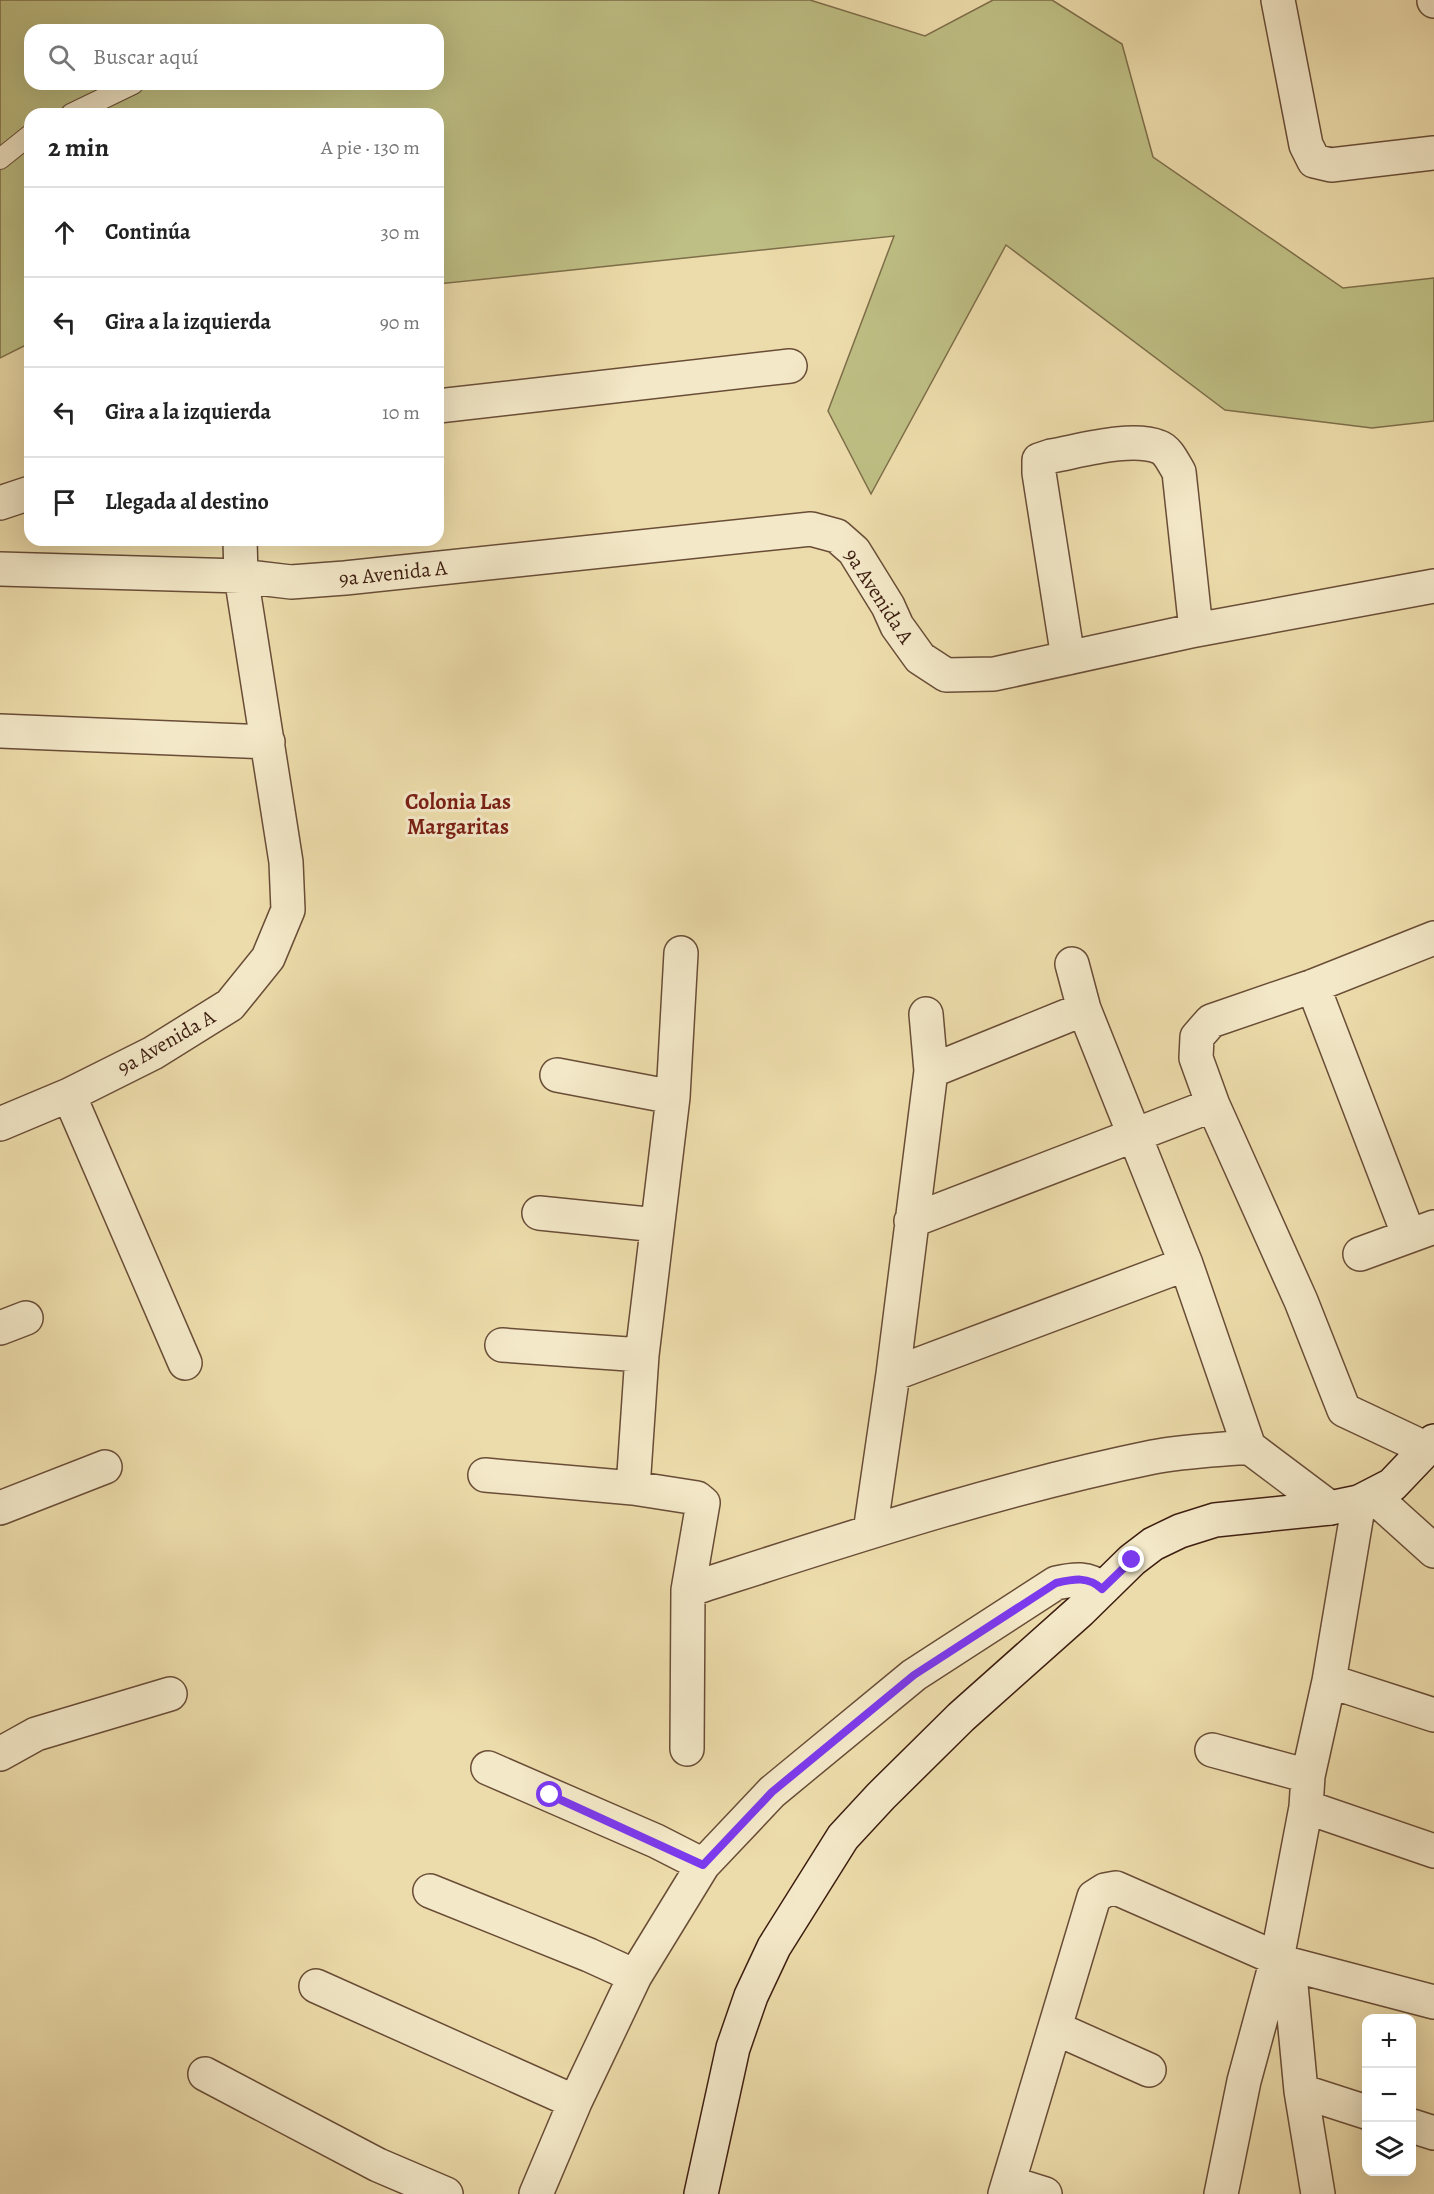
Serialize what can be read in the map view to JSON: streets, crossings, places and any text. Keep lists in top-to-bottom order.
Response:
{
  "streets": {
    "street": ["9a Avenida A"]
  },
  "districts": ["Colonia Las Margaritas"],
  "page": {
    "search": "Buscar aquí",
    "heading": ["2 min", "A pie · 130 m"],
    "list": [
      ["Continúa", "30 m"],
      ["Gira a la izquierda", "90 m"],
      ["Gira a la izquierda", "10 m"],
      "Llegada al destino"
    ],
    "map_buttons": ["+", "−"]
  }
}
